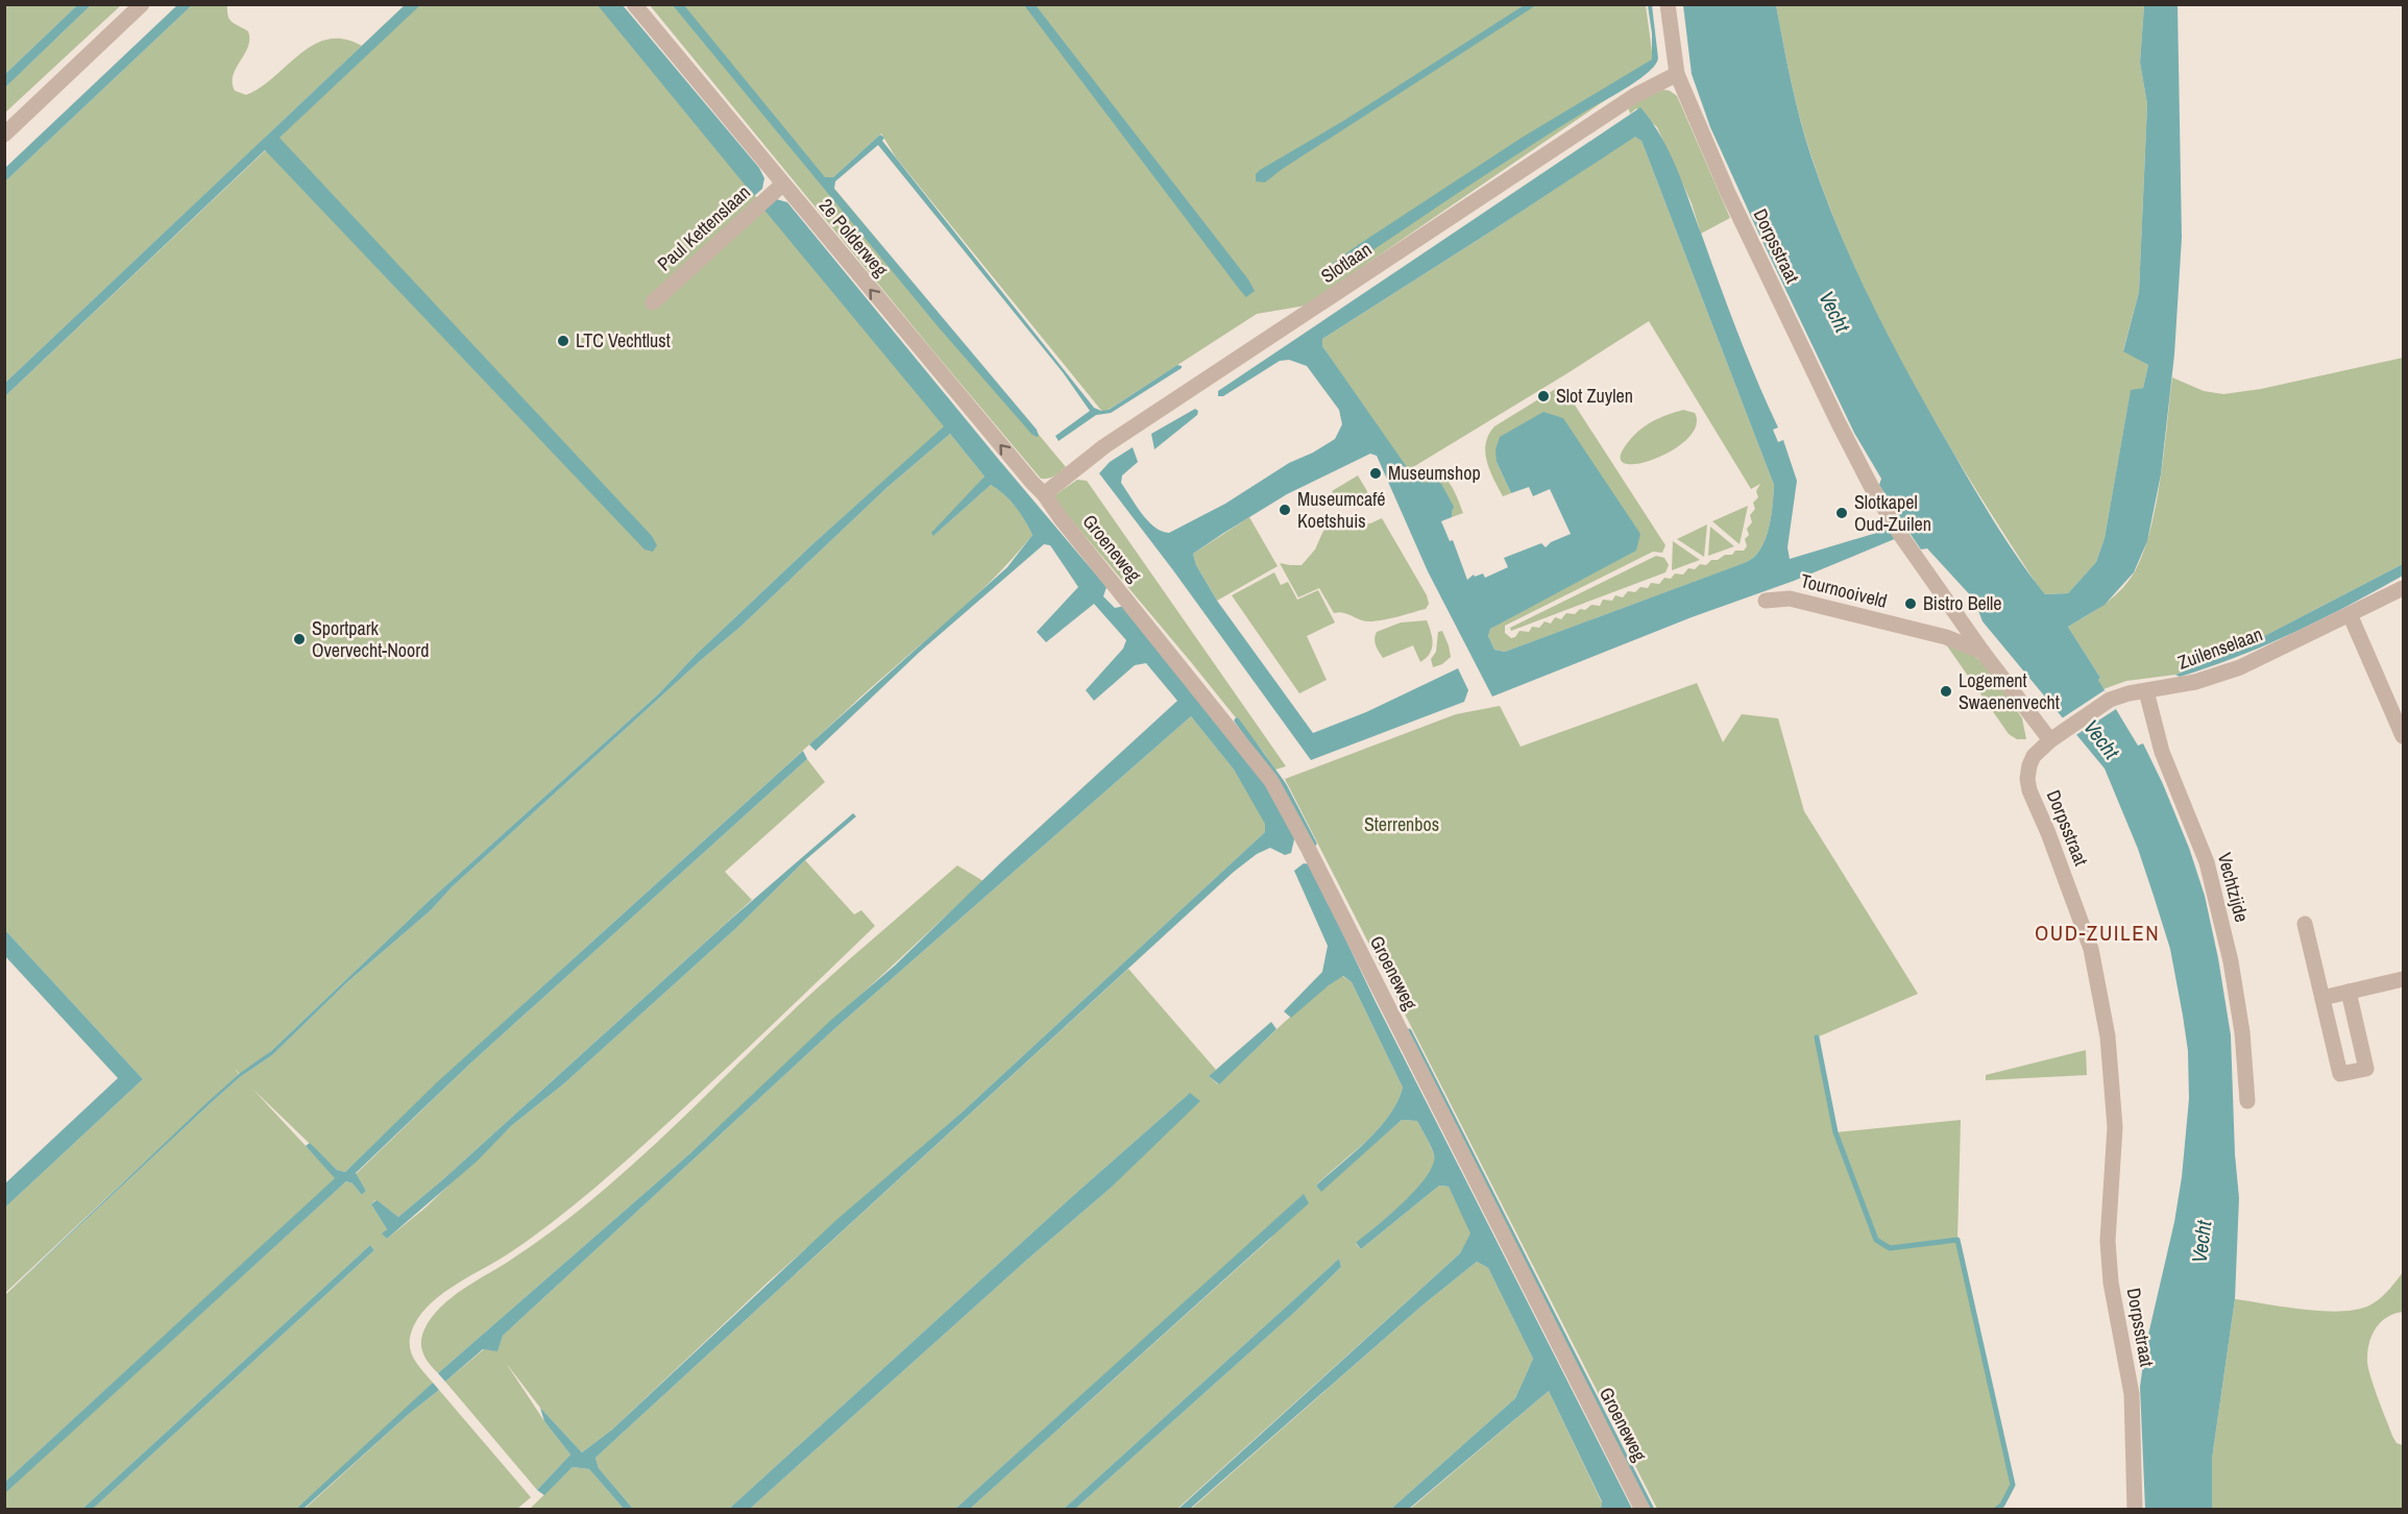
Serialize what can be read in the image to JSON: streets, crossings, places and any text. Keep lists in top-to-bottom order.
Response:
{
  "streets": {
    "street": [
      "Paul Kettenslaan",
      "2e Polderweg",
      "Dorpsstraat",
      "Slotlaan",
      "Groeneweg",
      "Tournooiveld",
      "Zuilenselaan",
      "Vechtzijde"
    ]
  },
  "crossings": [
    ["Paul Kettenslaan", "2e Polderweg"],
    ["2e Polderweg", "Slotlaan"],
    ["2e Polderweg", "Groeneweg"],
    ["Dorpsstraat", "Slotlaan"],
    ["Dorpsstraat", "Tournooiveld"],
    ["Dorpsstraat", "Zuilenselaan"],
    ["Slotlaan", "Groeneweg"],
    ["Zuilenselaan", "Vechtzijde"]
  ],
  "one_way": ["2e Polderweg"],
  "districts": ["OUD-ZUILEN"],
  "water": ["Vecht"],
  "parks": ["Sterrenbos"],
  "places": [
    "LTC Vechtlust",
    "Slot Zuylen",
    "Museumshop",
    "Museumcafé Koetshuis",
    "Slotkapel Oud-Zuilen",
    "Bistro Belle",
    "Sportpark Overvecht-Noord",
    "Logement Swaenenvecht"
  ]
}
